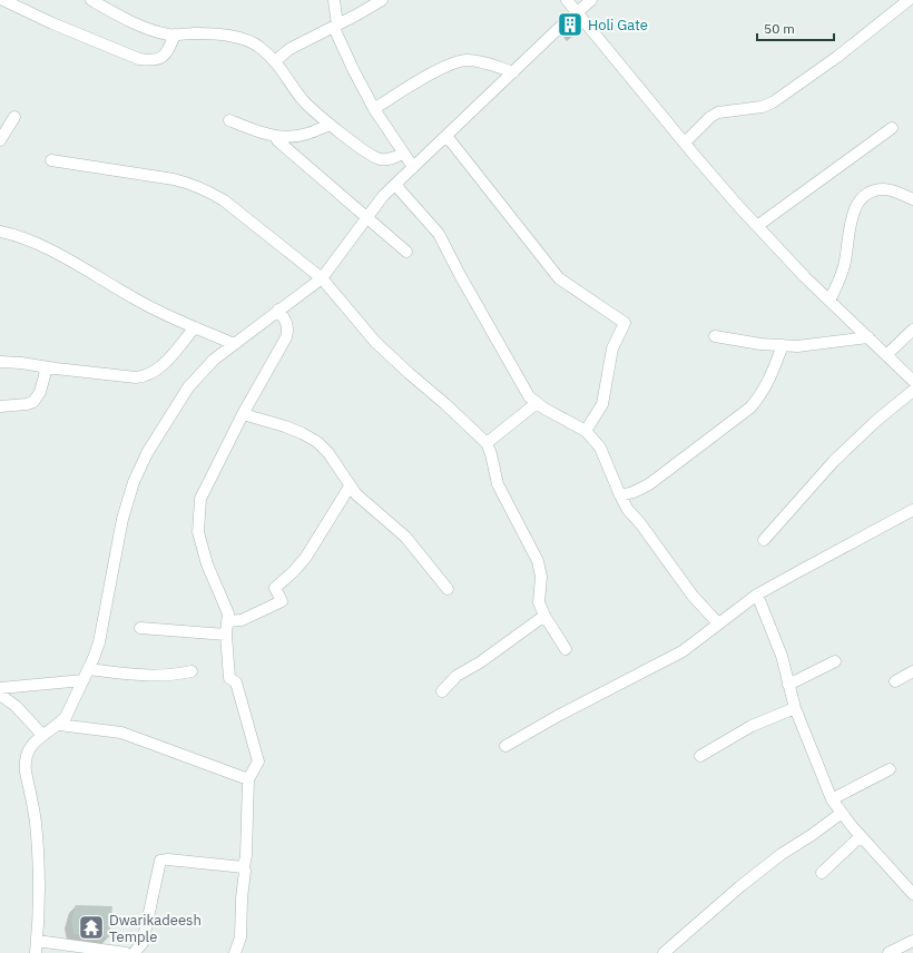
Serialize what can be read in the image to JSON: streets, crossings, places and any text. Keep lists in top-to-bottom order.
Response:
{
  "places": {
    "building": ["Holi Gate"],
    "temple": ["Dwarikadeesh Temple"]
  },
  "scale_bar": "50 m"
}
